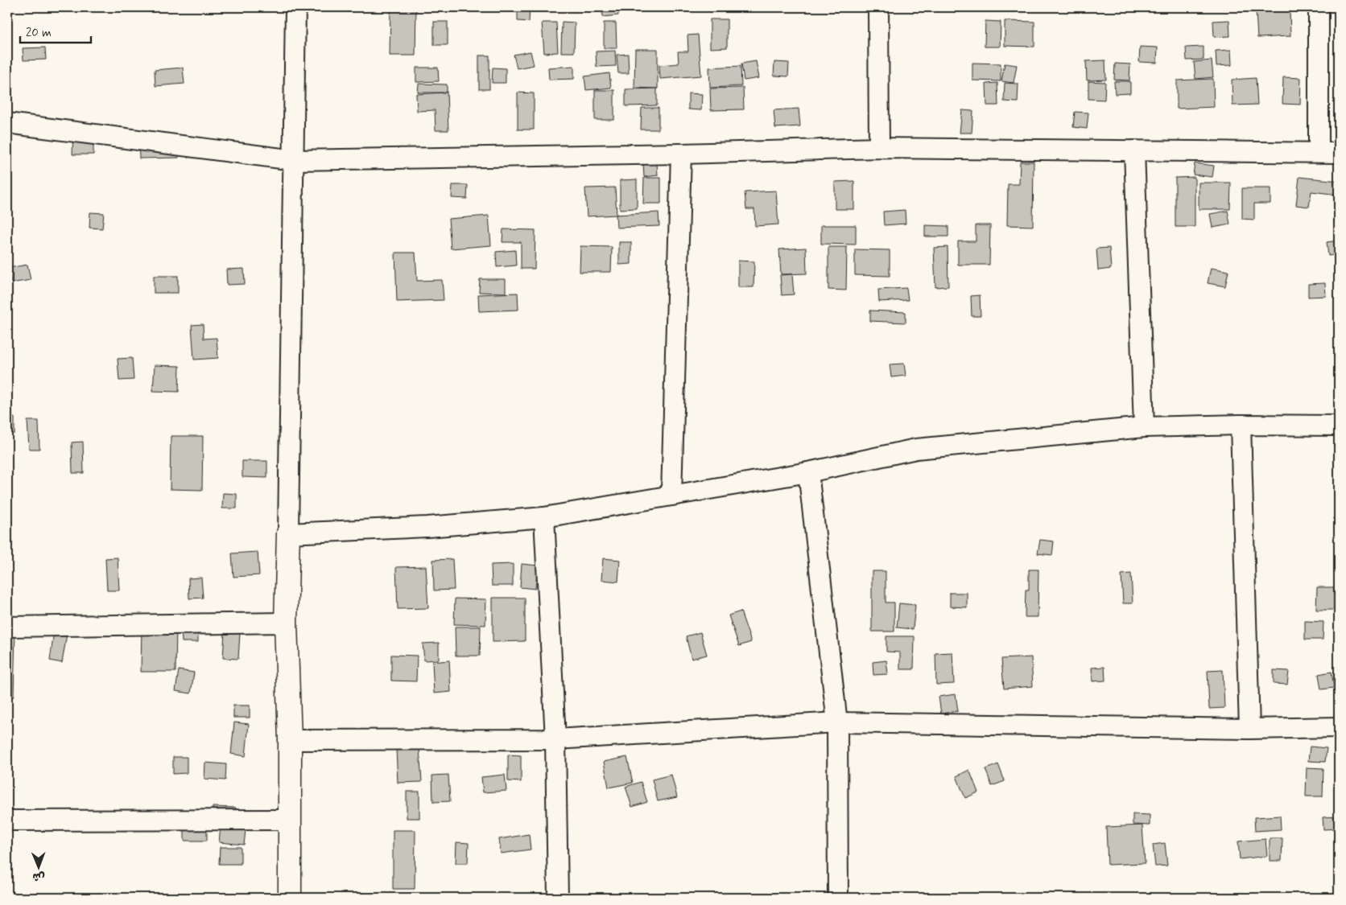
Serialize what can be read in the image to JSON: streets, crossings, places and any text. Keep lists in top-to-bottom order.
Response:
{
  "scale_bar": "20 m",
  "north": "bottom"
}
